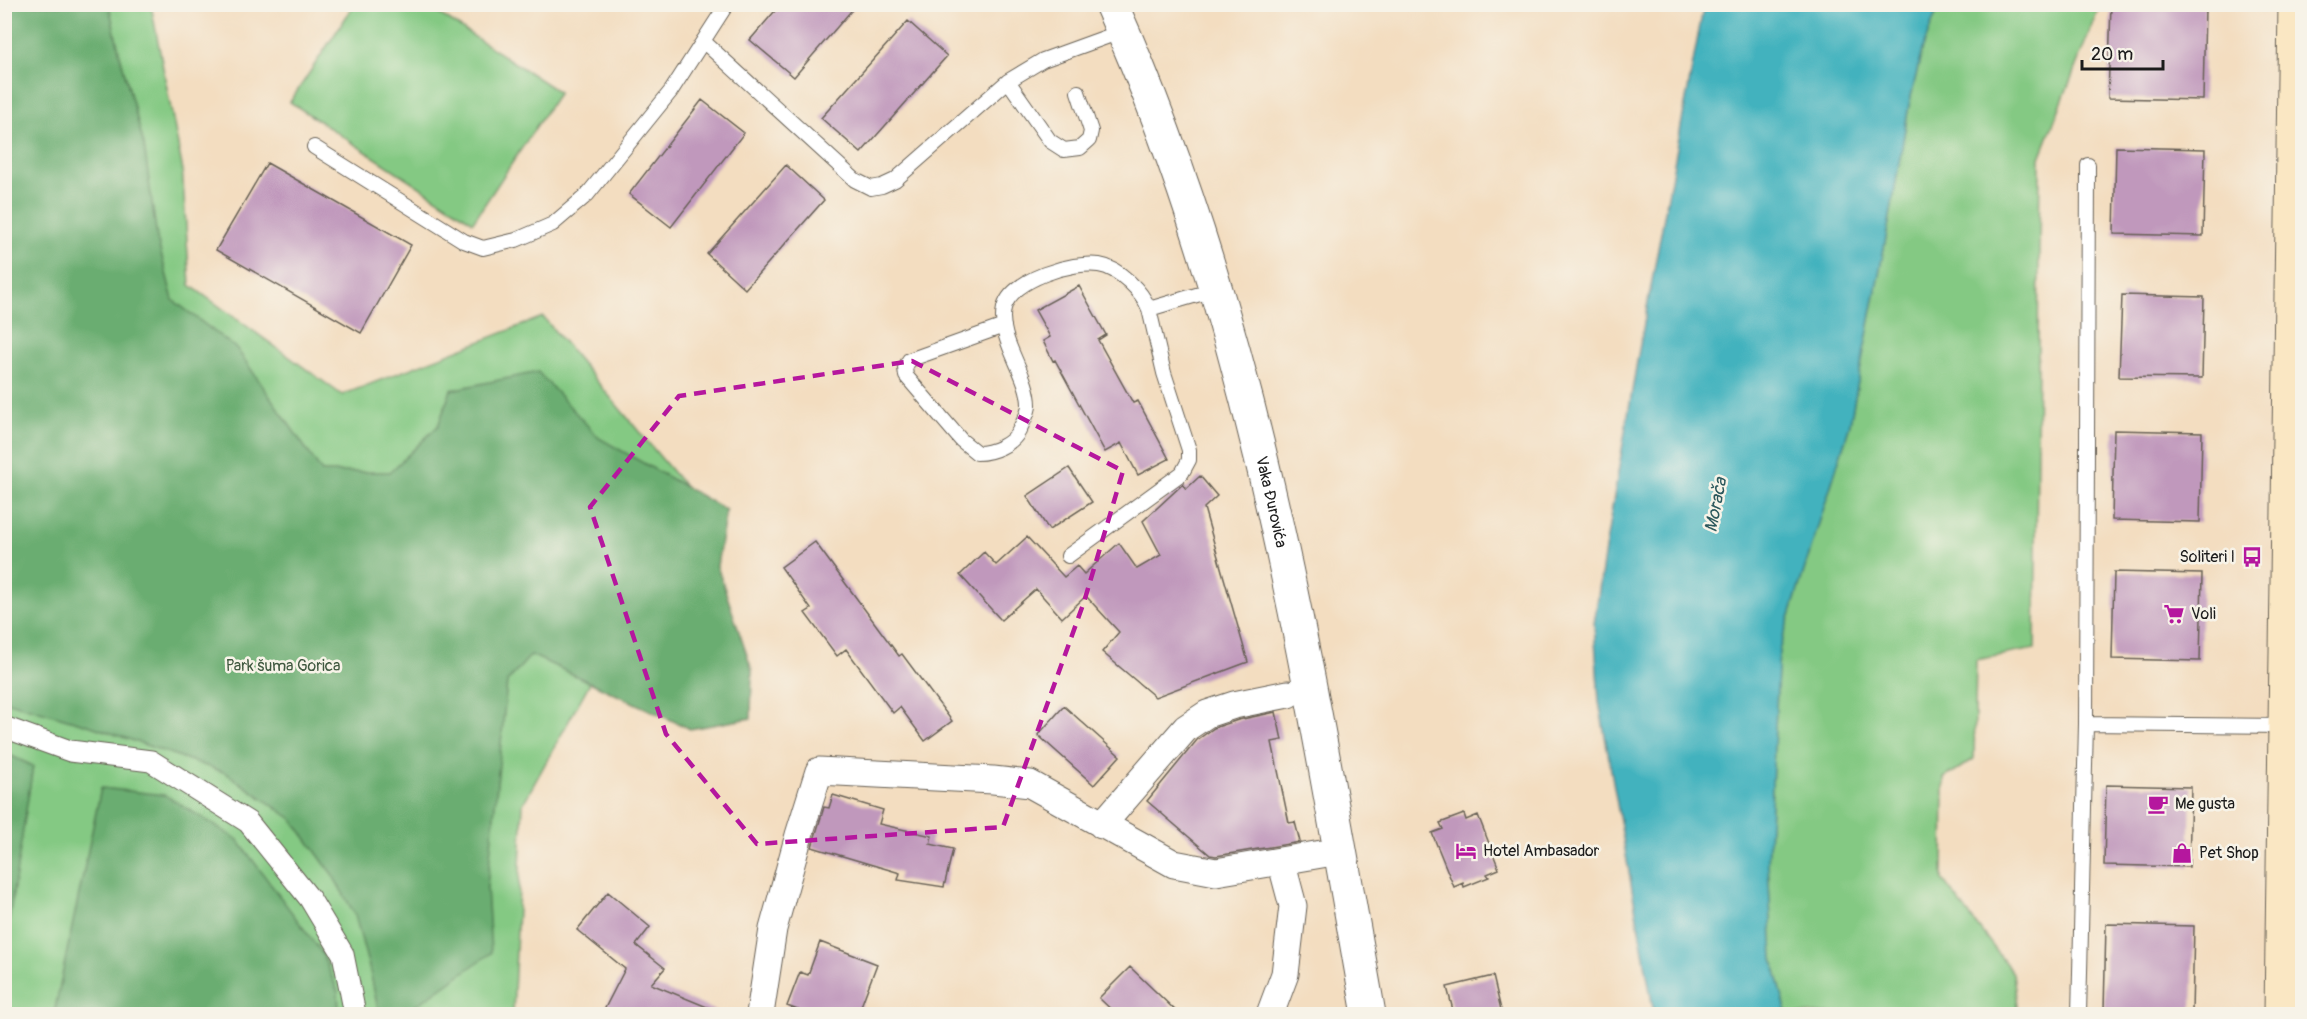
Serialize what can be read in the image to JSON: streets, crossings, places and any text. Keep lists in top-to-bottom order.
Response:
{
  "streets": {
    "street": ["Vaka Đurovića"]
  },
  "water": ["Morača"],
  "parks": ["Park šuma Gorica"],
  "places": {
    "bus stop": ["Soliteri I"],
    "supermarket": ["Voli"],
    "cafe": ["Me gusta"],
    "hotel": ["Hotel Ambasador"],
    "shop": ["Pet Shop"]
  },
  "scale_bar": "20 m"
}
